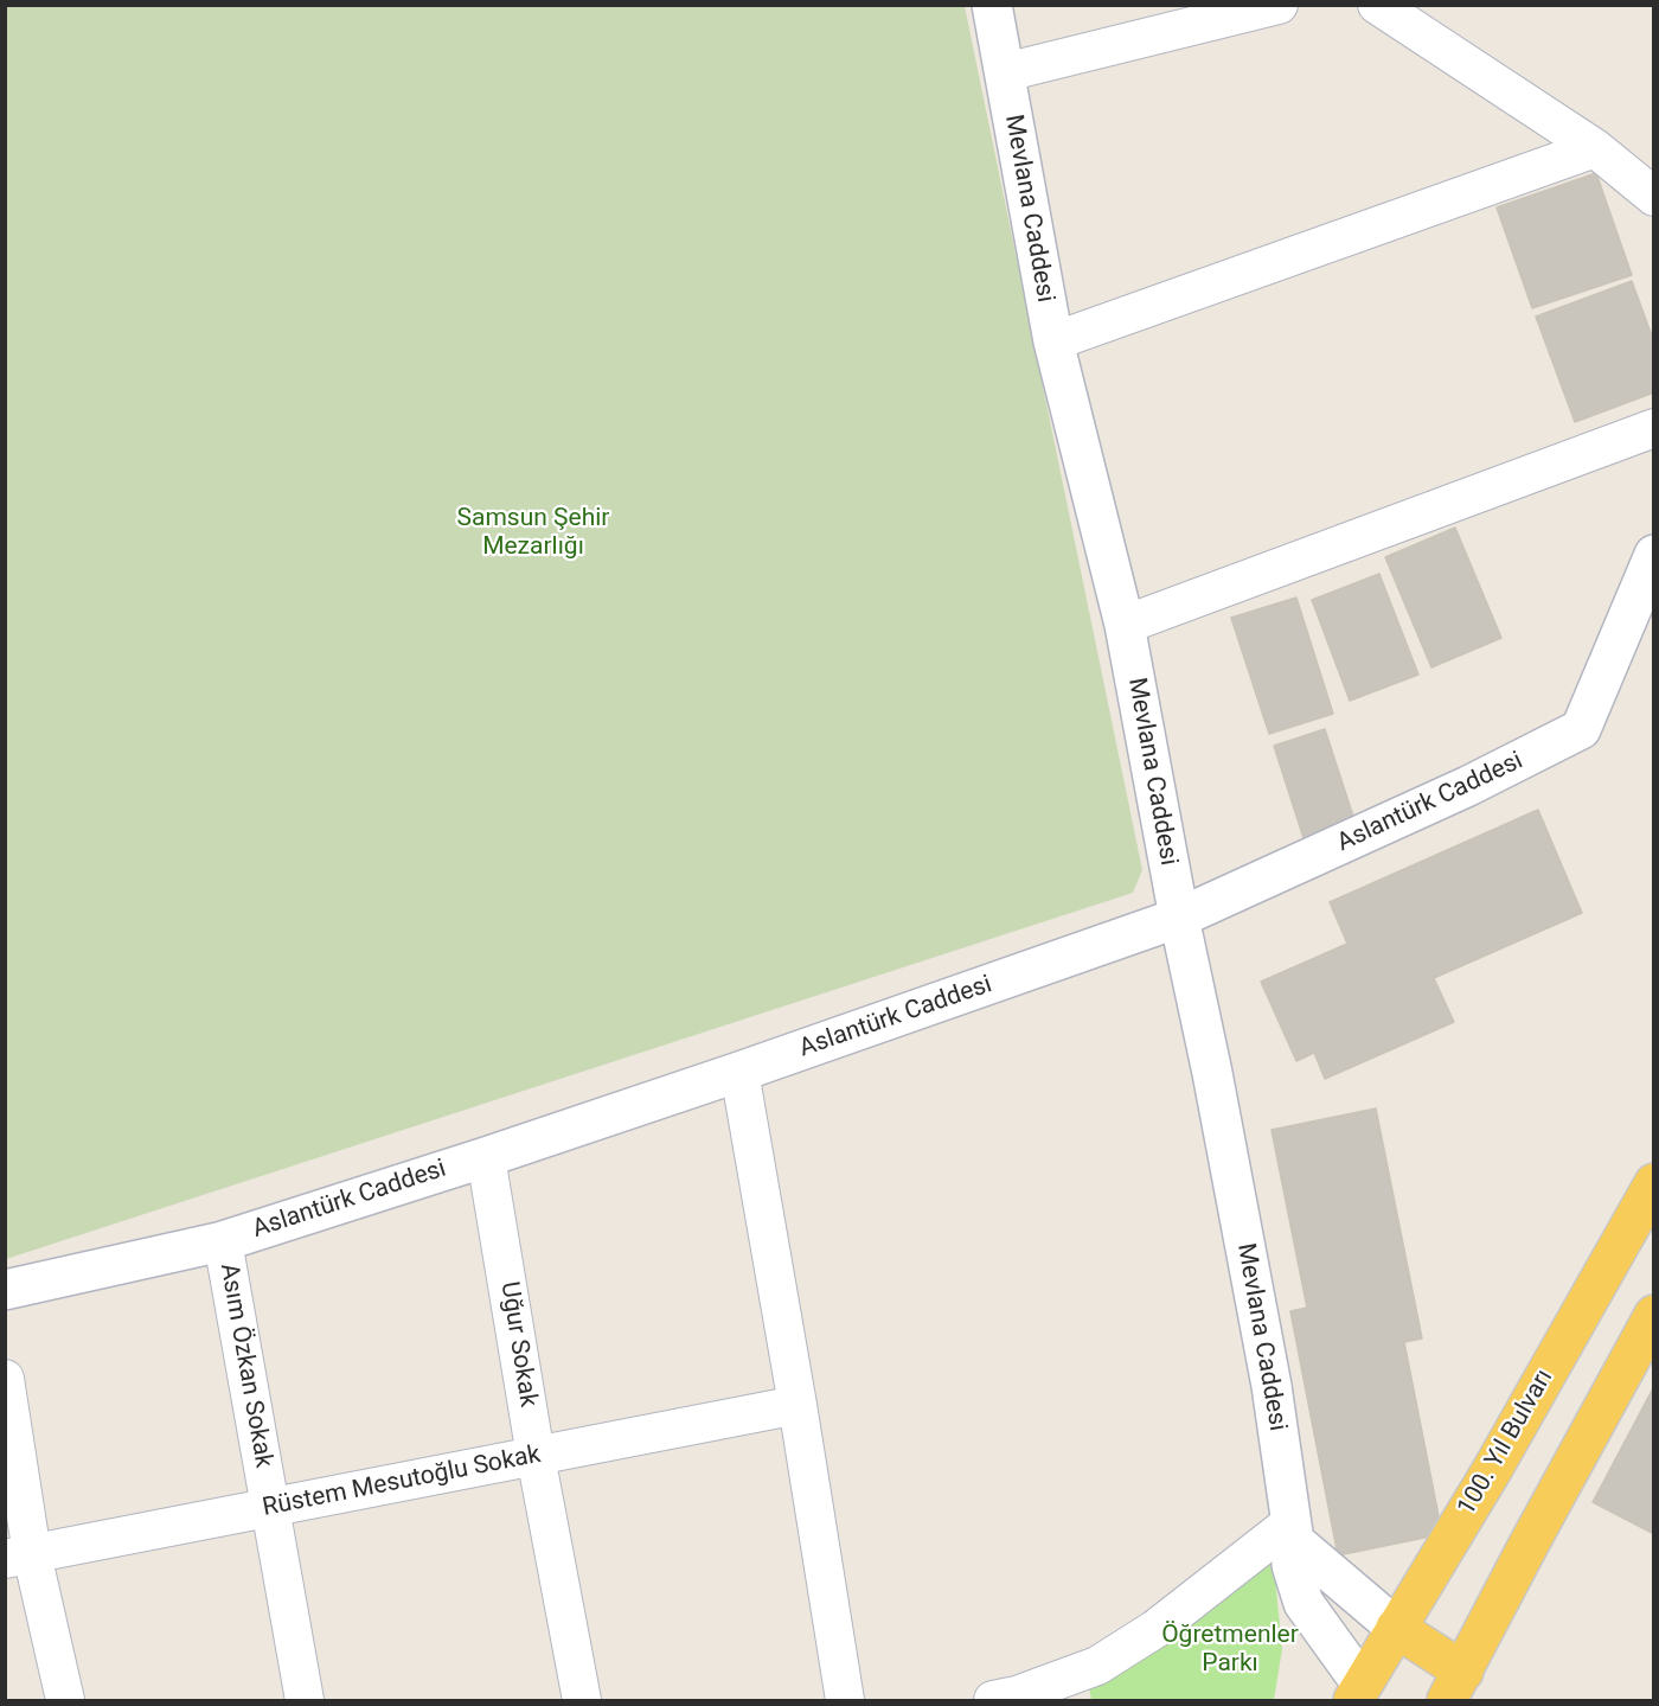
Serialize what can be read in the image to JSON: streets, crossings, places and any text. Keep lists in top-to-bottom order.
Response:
{
  "streets": {
    "main road": ["100. Yıl Bulvarı"],
    "street": [
      "Mevlana Caddesi",
      "Aslantürk Caddesi",
      "Uğur Sokak",
      "Asım Özkan Sokak",
      "Rüstem Mesutoğlu Sokak"
    ]
  },
  "crossings": [
    ["Mevlana Caddesi", "Aslantürk Caddesi"],
    ["Mevlana Caddesi", "100. Yıl Bulvarı"],
    ["Aslantürk Caddesi", "Uğur Sokak"],
    ["Aslantürk Caddesi", "Asım Özkan Sokak"],
    ["Uğur Sokak", "Rüstem Mesutoğlu Sokak"],
    ["Asım Özkan Sokak", "Rüstem Mesutoğlu Sokak"]
  ],
  "parks": ["Samsun Şehir Mezarlığı", "Öğretmenler Parkı"]
}
